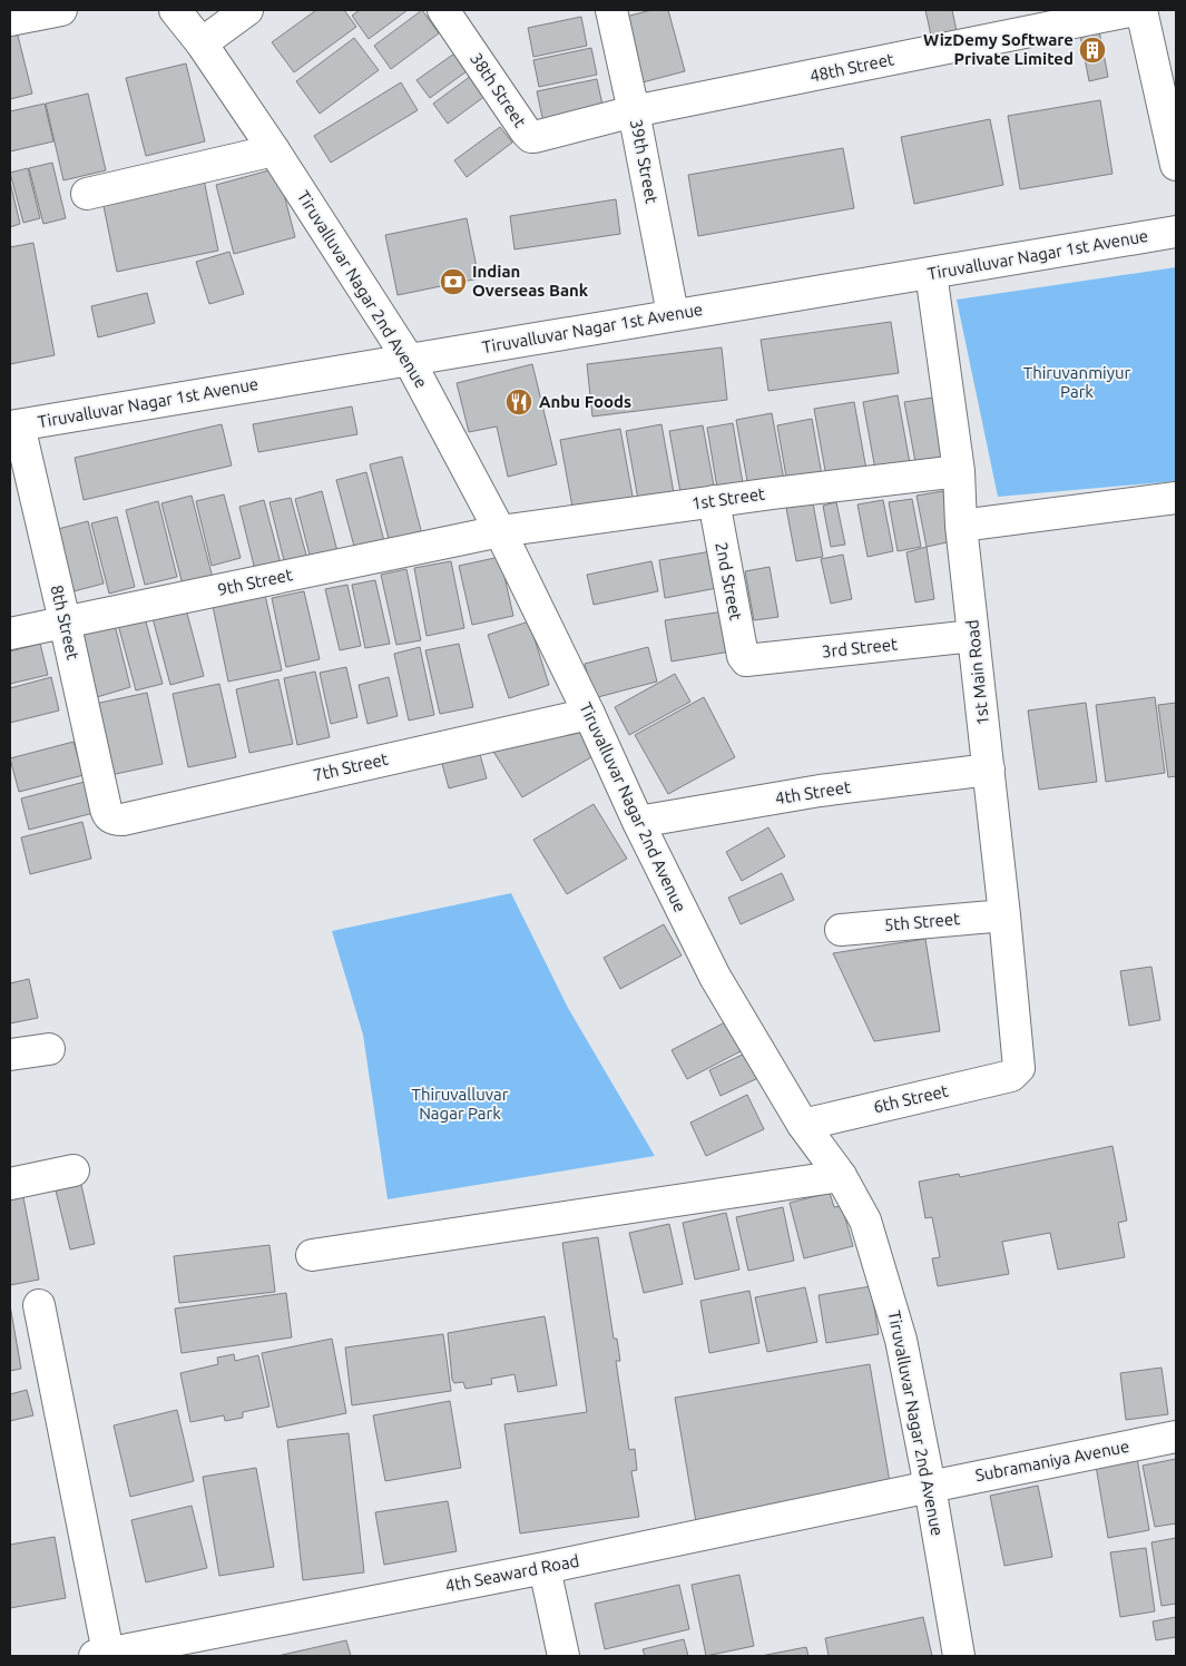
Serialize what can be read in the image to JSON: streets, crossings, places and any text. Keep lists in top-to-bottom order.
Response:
{
  "streets": {
    "street": [
      "48th Street",
      "38th Street",
      "39th Street",
      "Tiruvalluvar Nagar 1st Avenue",
      "Tiruvalluvar Nagar 2nd Avenue",
      "1st Street",
      "2nd Street",
      "9th Street",
      "8th Street",
      "3rd Street",
      "1st Main Road",
      "7th Street",
      "4th Street",
      "5th Street",
      "6th Street",
      "Subramaniya Avenue",
      "4th Seaward Road"
    ]
  },
  "crossings": [
    ["48th Street", "38th Street"],
    ["48th Street", "39th Street"],
    ["38th Street", "39th Street"],
    ["39th Street", "Tiruvalluvar Nagar 1st Avenue"],
    ["Tiruvalluvar Nagar 1st Avenue", "Tiruvalluvar Nagar 2nd Avenue"],
    ["Tiruvalluvar Nagar 1st Avenue", "8th Street"],
    ["Tiruvalluvar Nagar 1st Avenue", "1st Main Road"],
    ["Tiruvalluvar Nagar 2nd Avenue", "1st Street"],
    ["Tiruvalluvar Nagar 2nd Avenue", "9th Street"],
    ["Tiruvalluvar Nagar 2nd Avenue", "7th Street"],
    ["Tiruvalluvar Nagar 2nd Avenue", "4th Street"],
    ["Tiruvalluvar Nagar 2nd Avenue", "6th Street"],
    ["Tiruvalluvar Nagar 2nd Avenue", "Subramaniya Avenue"],
    ["Tiruvalluvar Nagar 2nd Avenue", "4th Seaward Road"],
    ["1st Street", "2nd Street"],
    ["1st Street", "9th Street"],
    ["1st Street", "1st Main Road"],
    ["2nd Street", "3rd Street"],
    ["9th Street", "8th Street"],
    ["8th Street", "7th Street"],
    ["3rd Street", "1st Main Road"],
    ["1st Main Road", "4th Street"],
    ["1st Main Road", "5th Street"],
    ["1st Main Road", "6th Street"],
    ["Subramaniya Avenue", "4th Seaward Road"]
  ],
  "parks": ["Thiruvanmiyur Park", "Thiruvalluvar Nagar Park"],
  "places": {
    "building": ["WizDemy Software Private Limited"],
    "bank": ["Indian Overseas Bank"],
    "restaurant": ["Anbu Foods"]
  }
}
